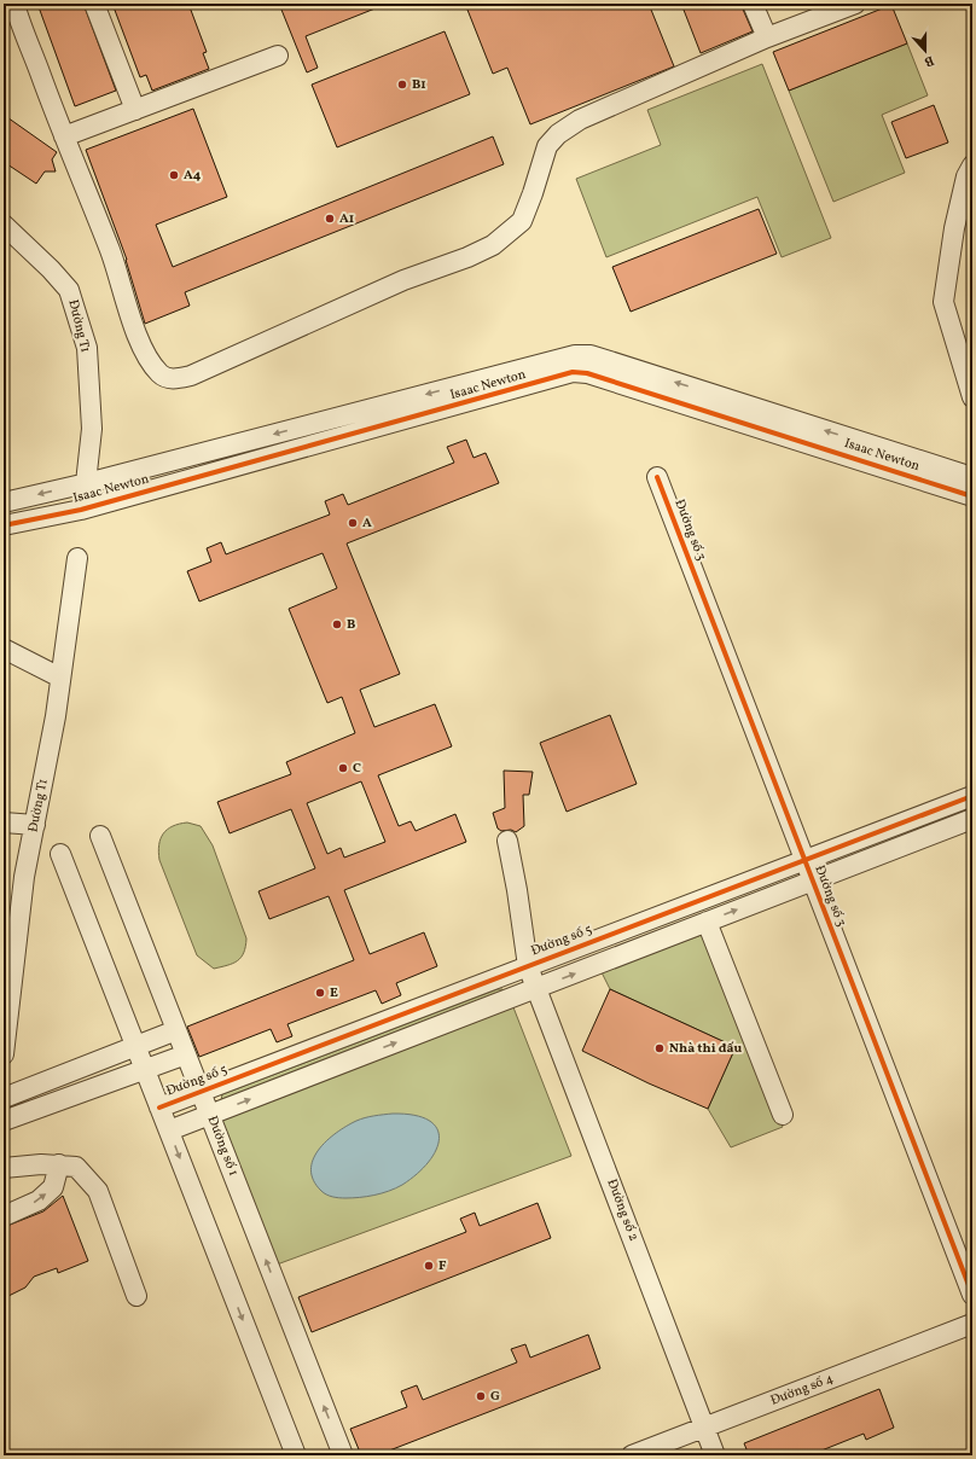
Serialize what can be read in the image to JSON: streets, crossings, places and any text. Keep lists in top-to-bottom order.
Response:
{
  "streets": {
    "street": [
      "Đường T1",
      "Isaac Newton",
      "Đường số 3",
      "Đường số 5",
      "Đường số 1",
      "Đường số 2",
      "Đường số 4"
    ]
  },
  "crossings": [
    ["Đường T1", "Isaac Newton"],
    ["Đường số 3", "Đường số 5"],
    ["Đường số 5", "Đường số 1"],
    ["Đường số 5", "Đường số 2"],
    ["Đường số 2", "Đường số 4"]
  ],
  "places": [
    "B1",
    "A4",
    "A1",
    "A",
    "B",
    "C",
    "E",
    "Nhà thi đấu",
    "F",
    "G"
  ],
  "north": "bottom"
}
